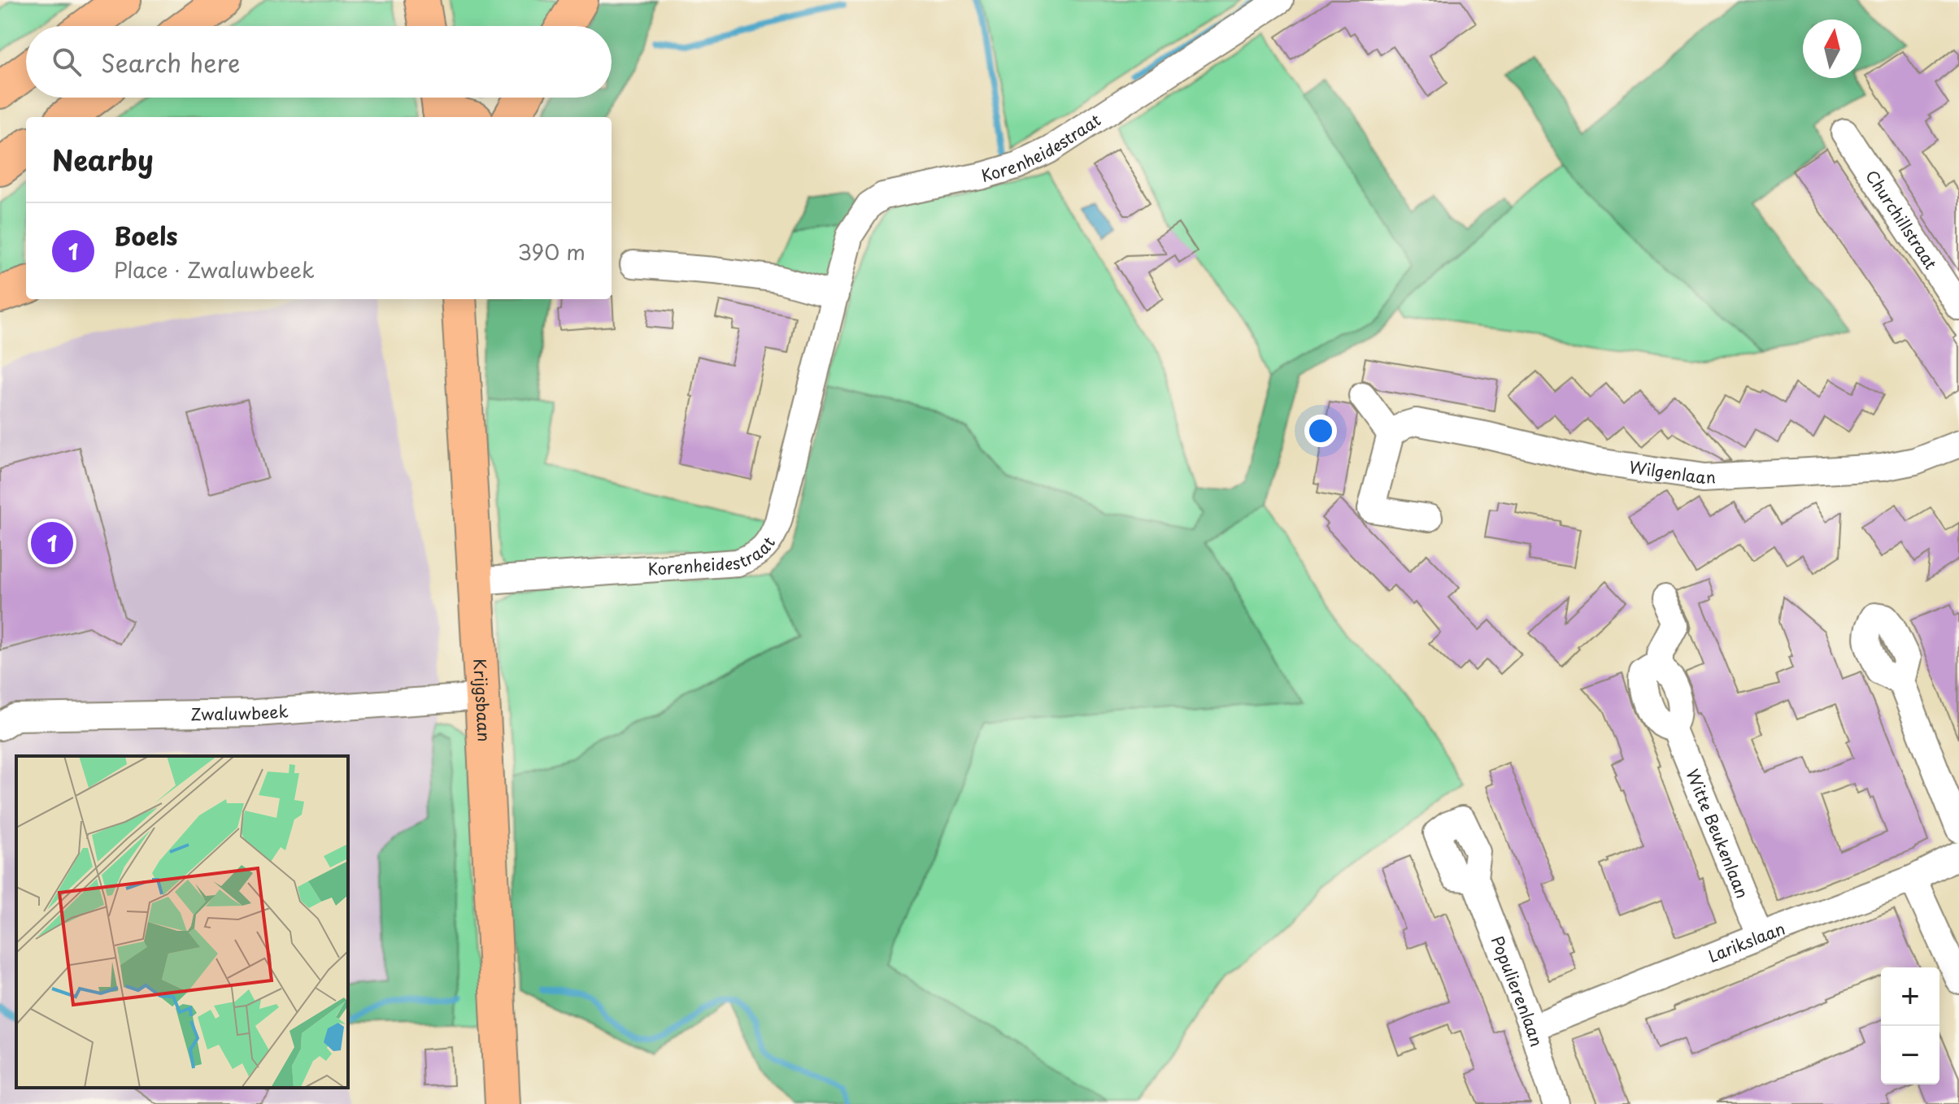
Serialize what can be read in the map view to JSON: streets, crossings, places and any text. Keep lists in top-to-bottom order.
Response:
{
  "streets": {
    "main road": ["Krijgsbaan"],
    "street": [
      "Korenheidestraat",
      "Churchillstraat",
      "Wilgenlaan",
      "Zwaluwbeek",
      "Witte Beukenlaan",
      "Larikslaan",
      "Populierenlaan"
    ]
  },
  "crossings": [
    ["Korenheidestraat", "Krijgsbaan"],
    ["Krijgsbaan", "Zwaluwbeek"],
    ["Witte Beukenlaan", "Larikslaan"],
    ["Larikslaan", "Populierenlaan"]
  ],
  "north": "top",
  "page": {
    "search": "Search here",
    "heading": "Nearby",
    "list": [
      {
        "mark": "1",
        "name": "Boels",
        "note": "Place · Zwaluwbeek",
        "value": "390 m"
      }
    ],
    "pins": "1",
    "map_buttons": ["+", "−"]
  }
}
